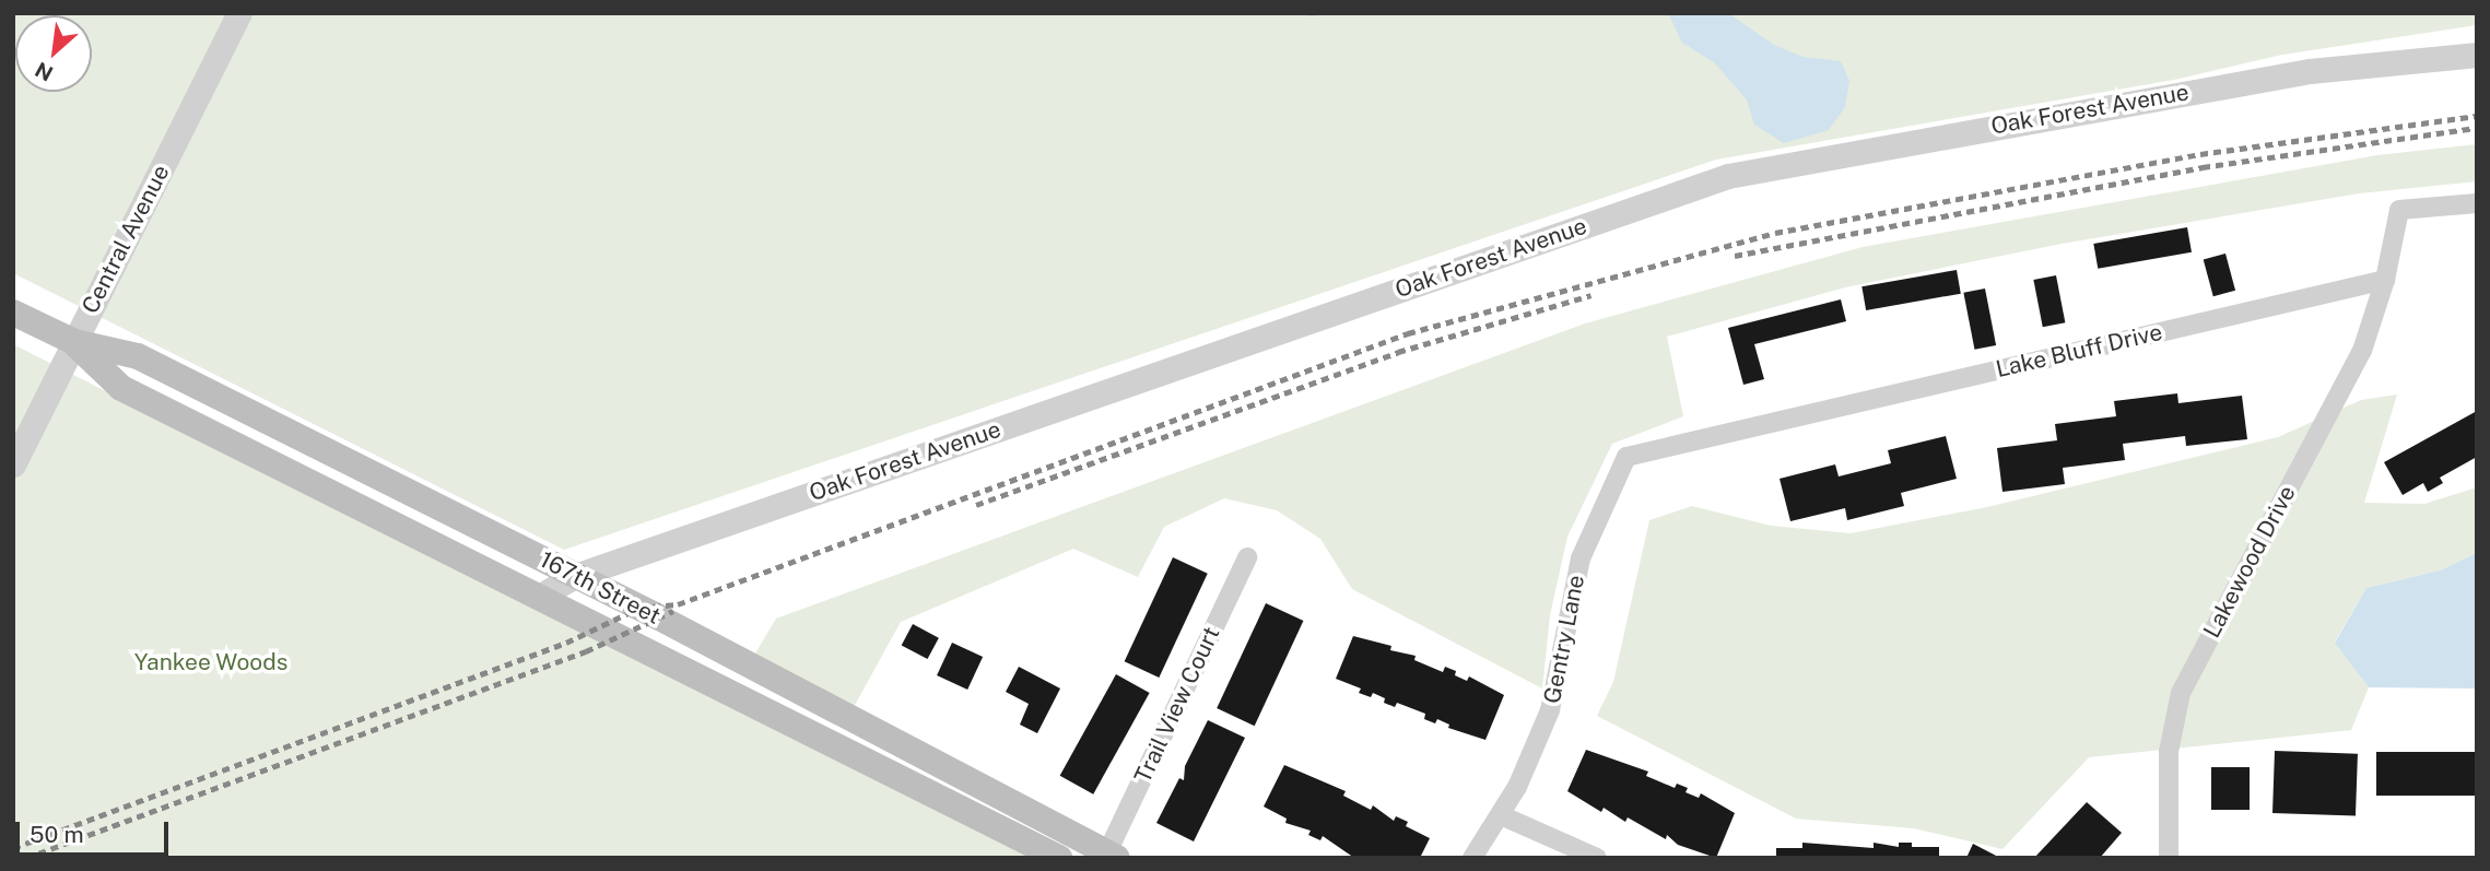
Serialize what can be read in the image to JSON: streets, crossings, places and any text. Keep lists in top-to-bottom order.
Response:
{
  "streets": {
    "main road": ["167th Street"],
    "street": [
      "Oak Forest Avenue",
      "Central Avenue",
      "Lake Bluff Drive",
      "Lakewood Drive",
      "Gentry Lane",
      "Trail View Court"
    ]
  },
  "crossings": [
    ["Oak Forest Avenue", "167th Street"],
    ["Central Avenue", "167th Street"],
    ["Lake Bluff Drive", "Lakewood Drive"],
    ["Lake Bluff Drive", "Gentry Lane"],
    ["167th Street", "Trail View Court"]
  ],
  "parks": ["Yankee Woods"],
  "scale_bar": "50 m",
  "north": "bottom left"
}
